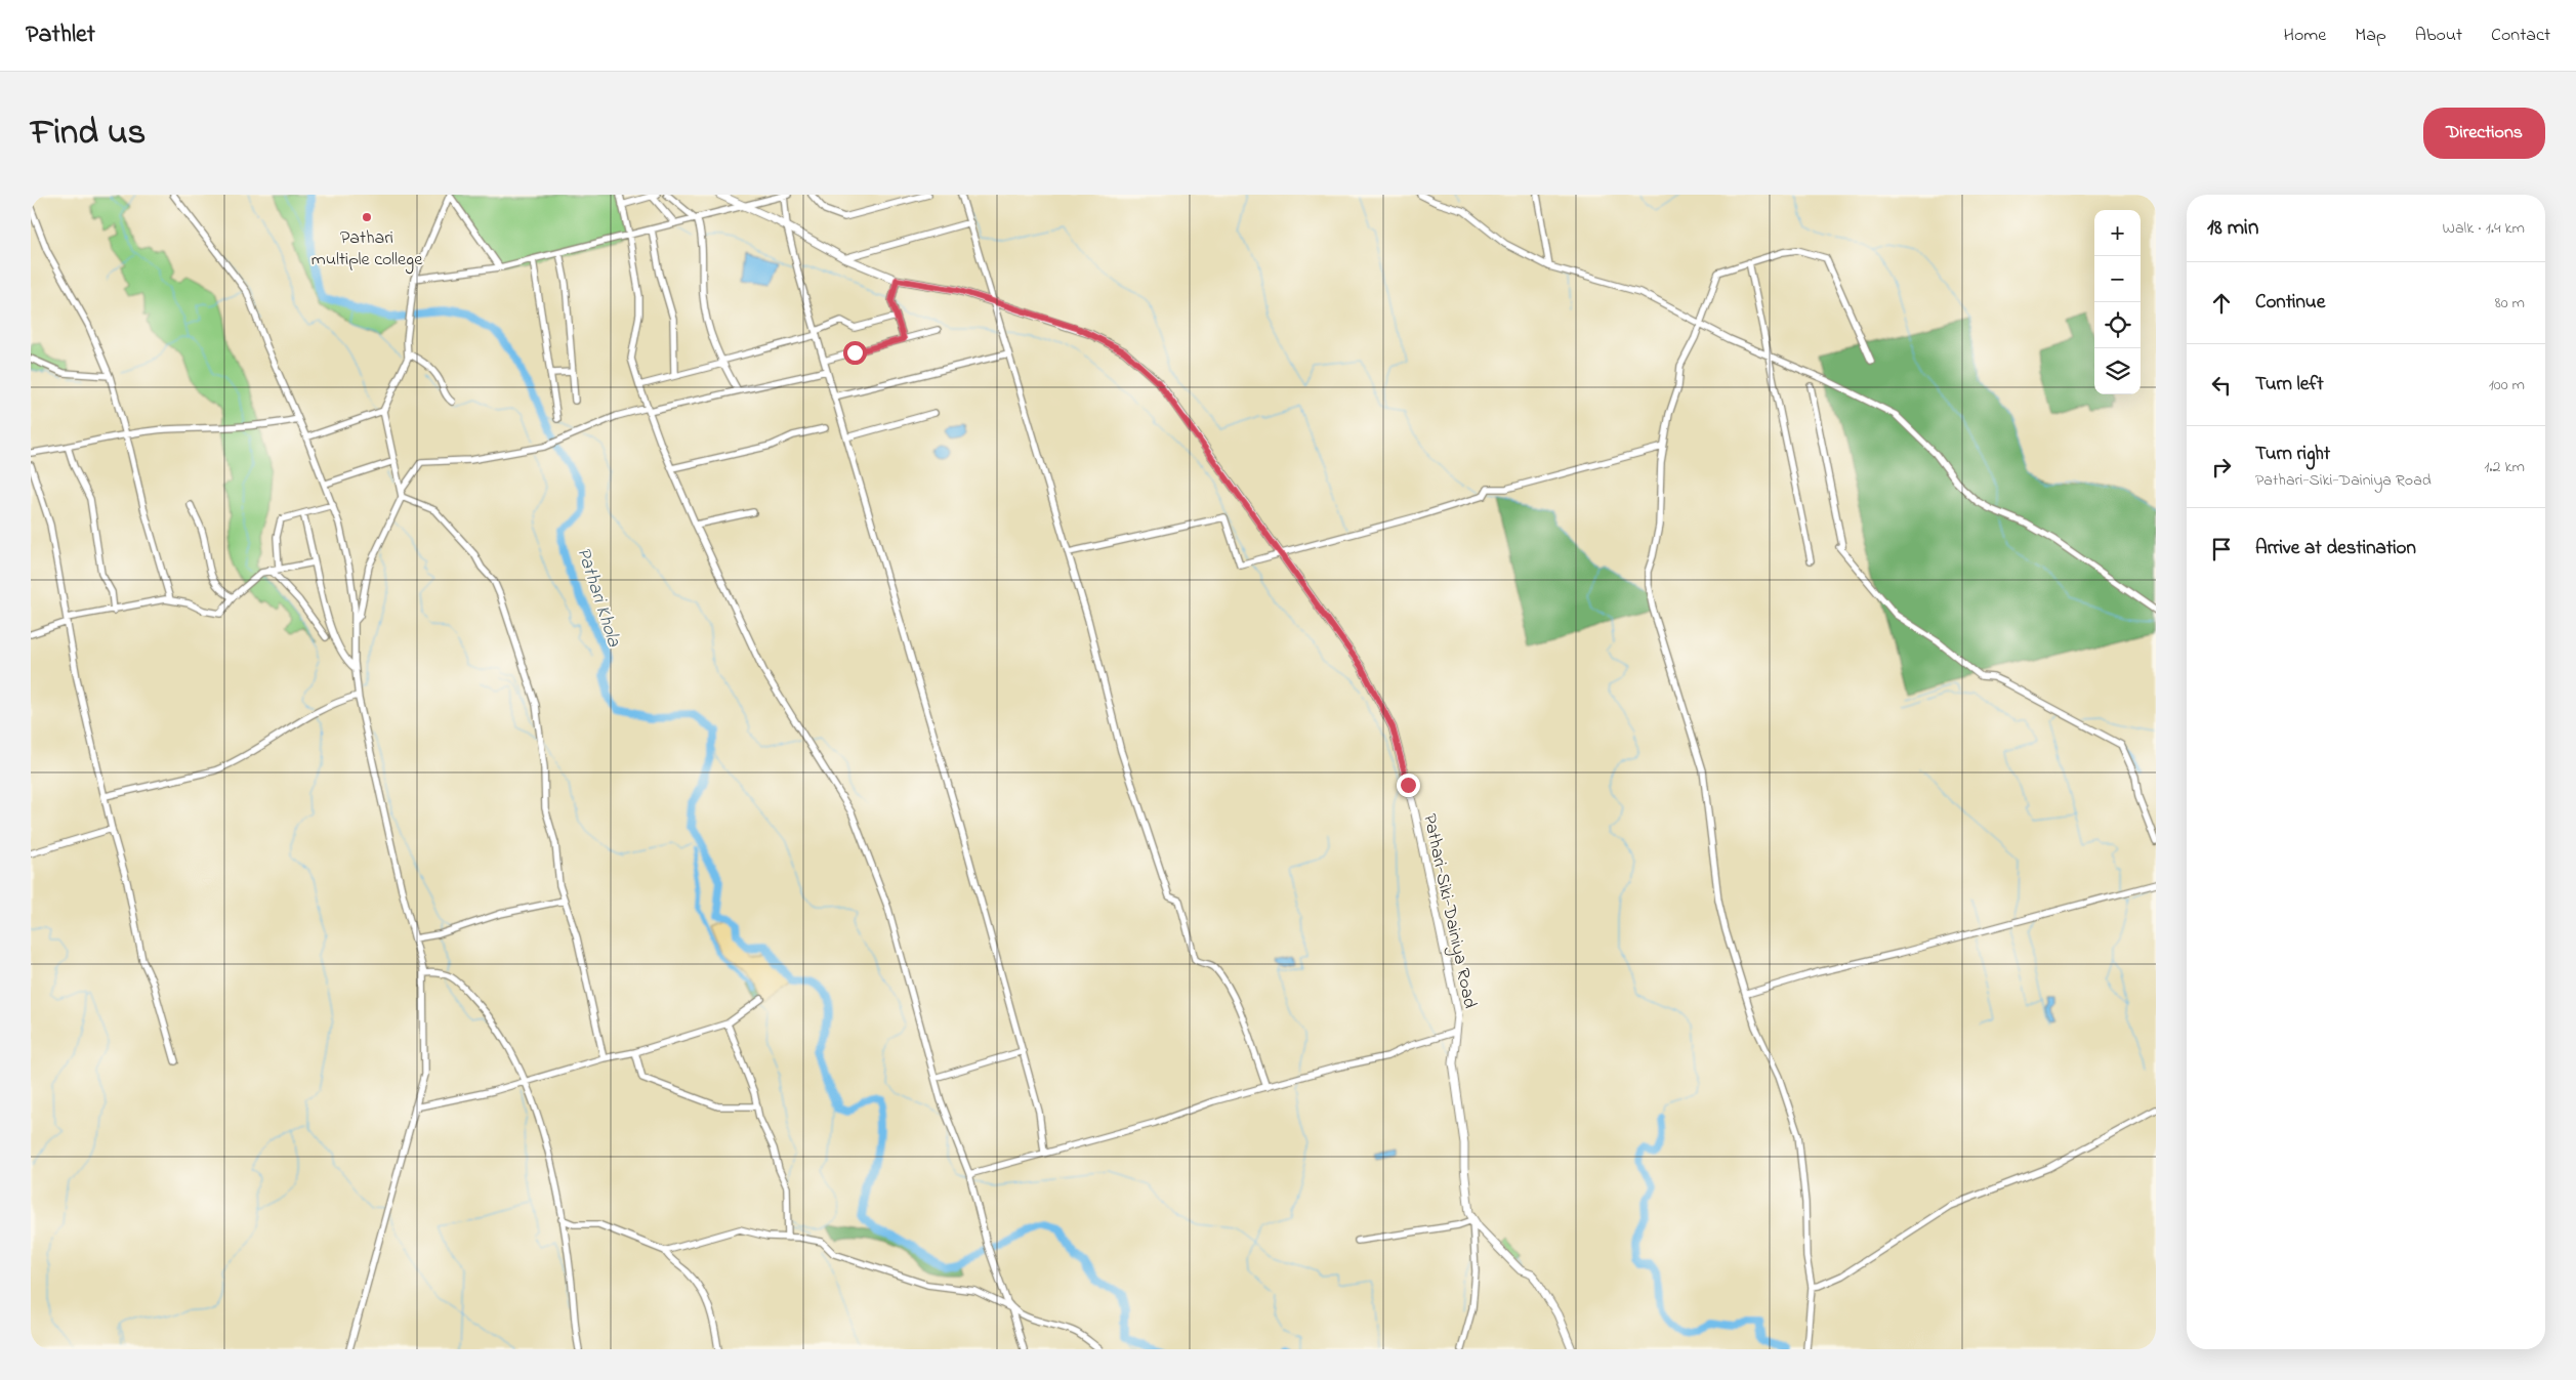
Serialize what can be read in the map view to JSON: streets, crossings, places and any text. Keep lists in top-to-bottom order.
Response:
{
  "streets": {
    "main road": ["Pathari-Siki-Dainiya Road"]
  },
  "water": ["Pathari Khola"],
  "places": ["Pathari multiple college"],
  "page": {
    "header": "Pathlet",
    "nav": [
      "Home",
      "Map",
      "About",
      "Contact"
    ],
    "title": "Find us",
    "buttons": "Directions",
    "heading": ["18 min", "Walk · 1.4 km"],
    "map_buttons": ["+", "−"],
    "list": [
      ["Continue", "80 m"],
      ["Turn left", "100 m"],
      ["Turn right", "Pathari-Siki-Dainiya Road", "1.2 km"],
      "Arrive at destination"
    ]
  }
}
